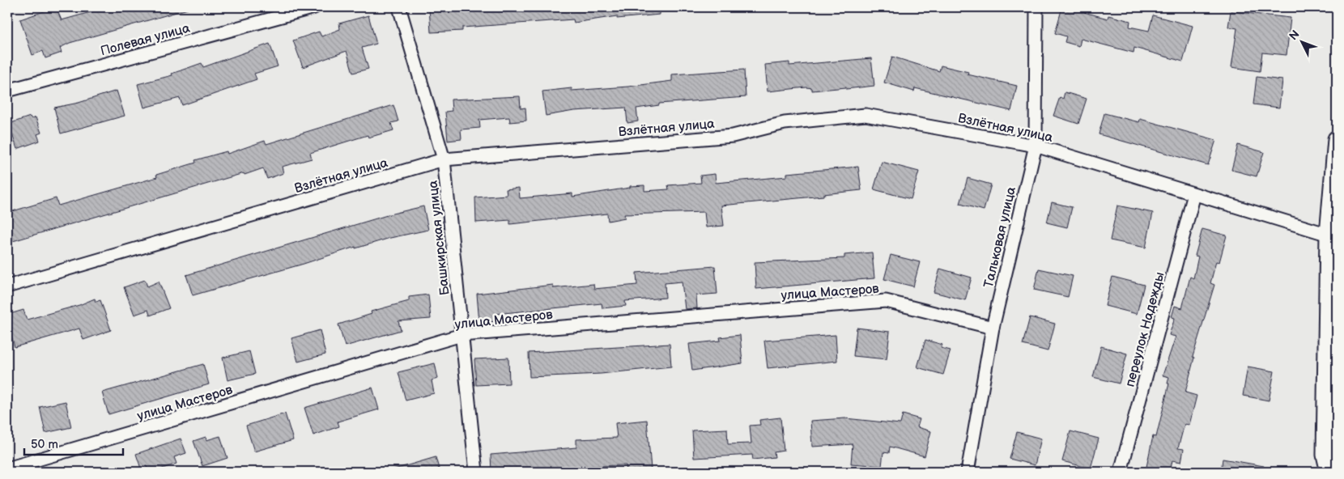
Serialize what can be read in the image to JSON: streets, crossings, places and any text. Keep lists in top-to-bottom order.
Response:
{
  "streets": {
    "street": [
      "Полевая улица",
      "Взлётная улица",
      "Тальковая улица",
      "Башкирская улица",
      "улица Мастеров",
      "переулок Надежды"
    ]
  },
  "crossings": [
    ["Взлётная улица", "Тальковая улица"],
    ["Взлётная улица", "Башкирская улица"],
    ["Взлётная улица", "переулок Надежды"],
    ["Тальковая улица", "улица Мастеров"],
    ["Башкирская улица", "улица Мастеров"]
  ],
  "scale_bar": "50 m",
  "north": "top left"
}
